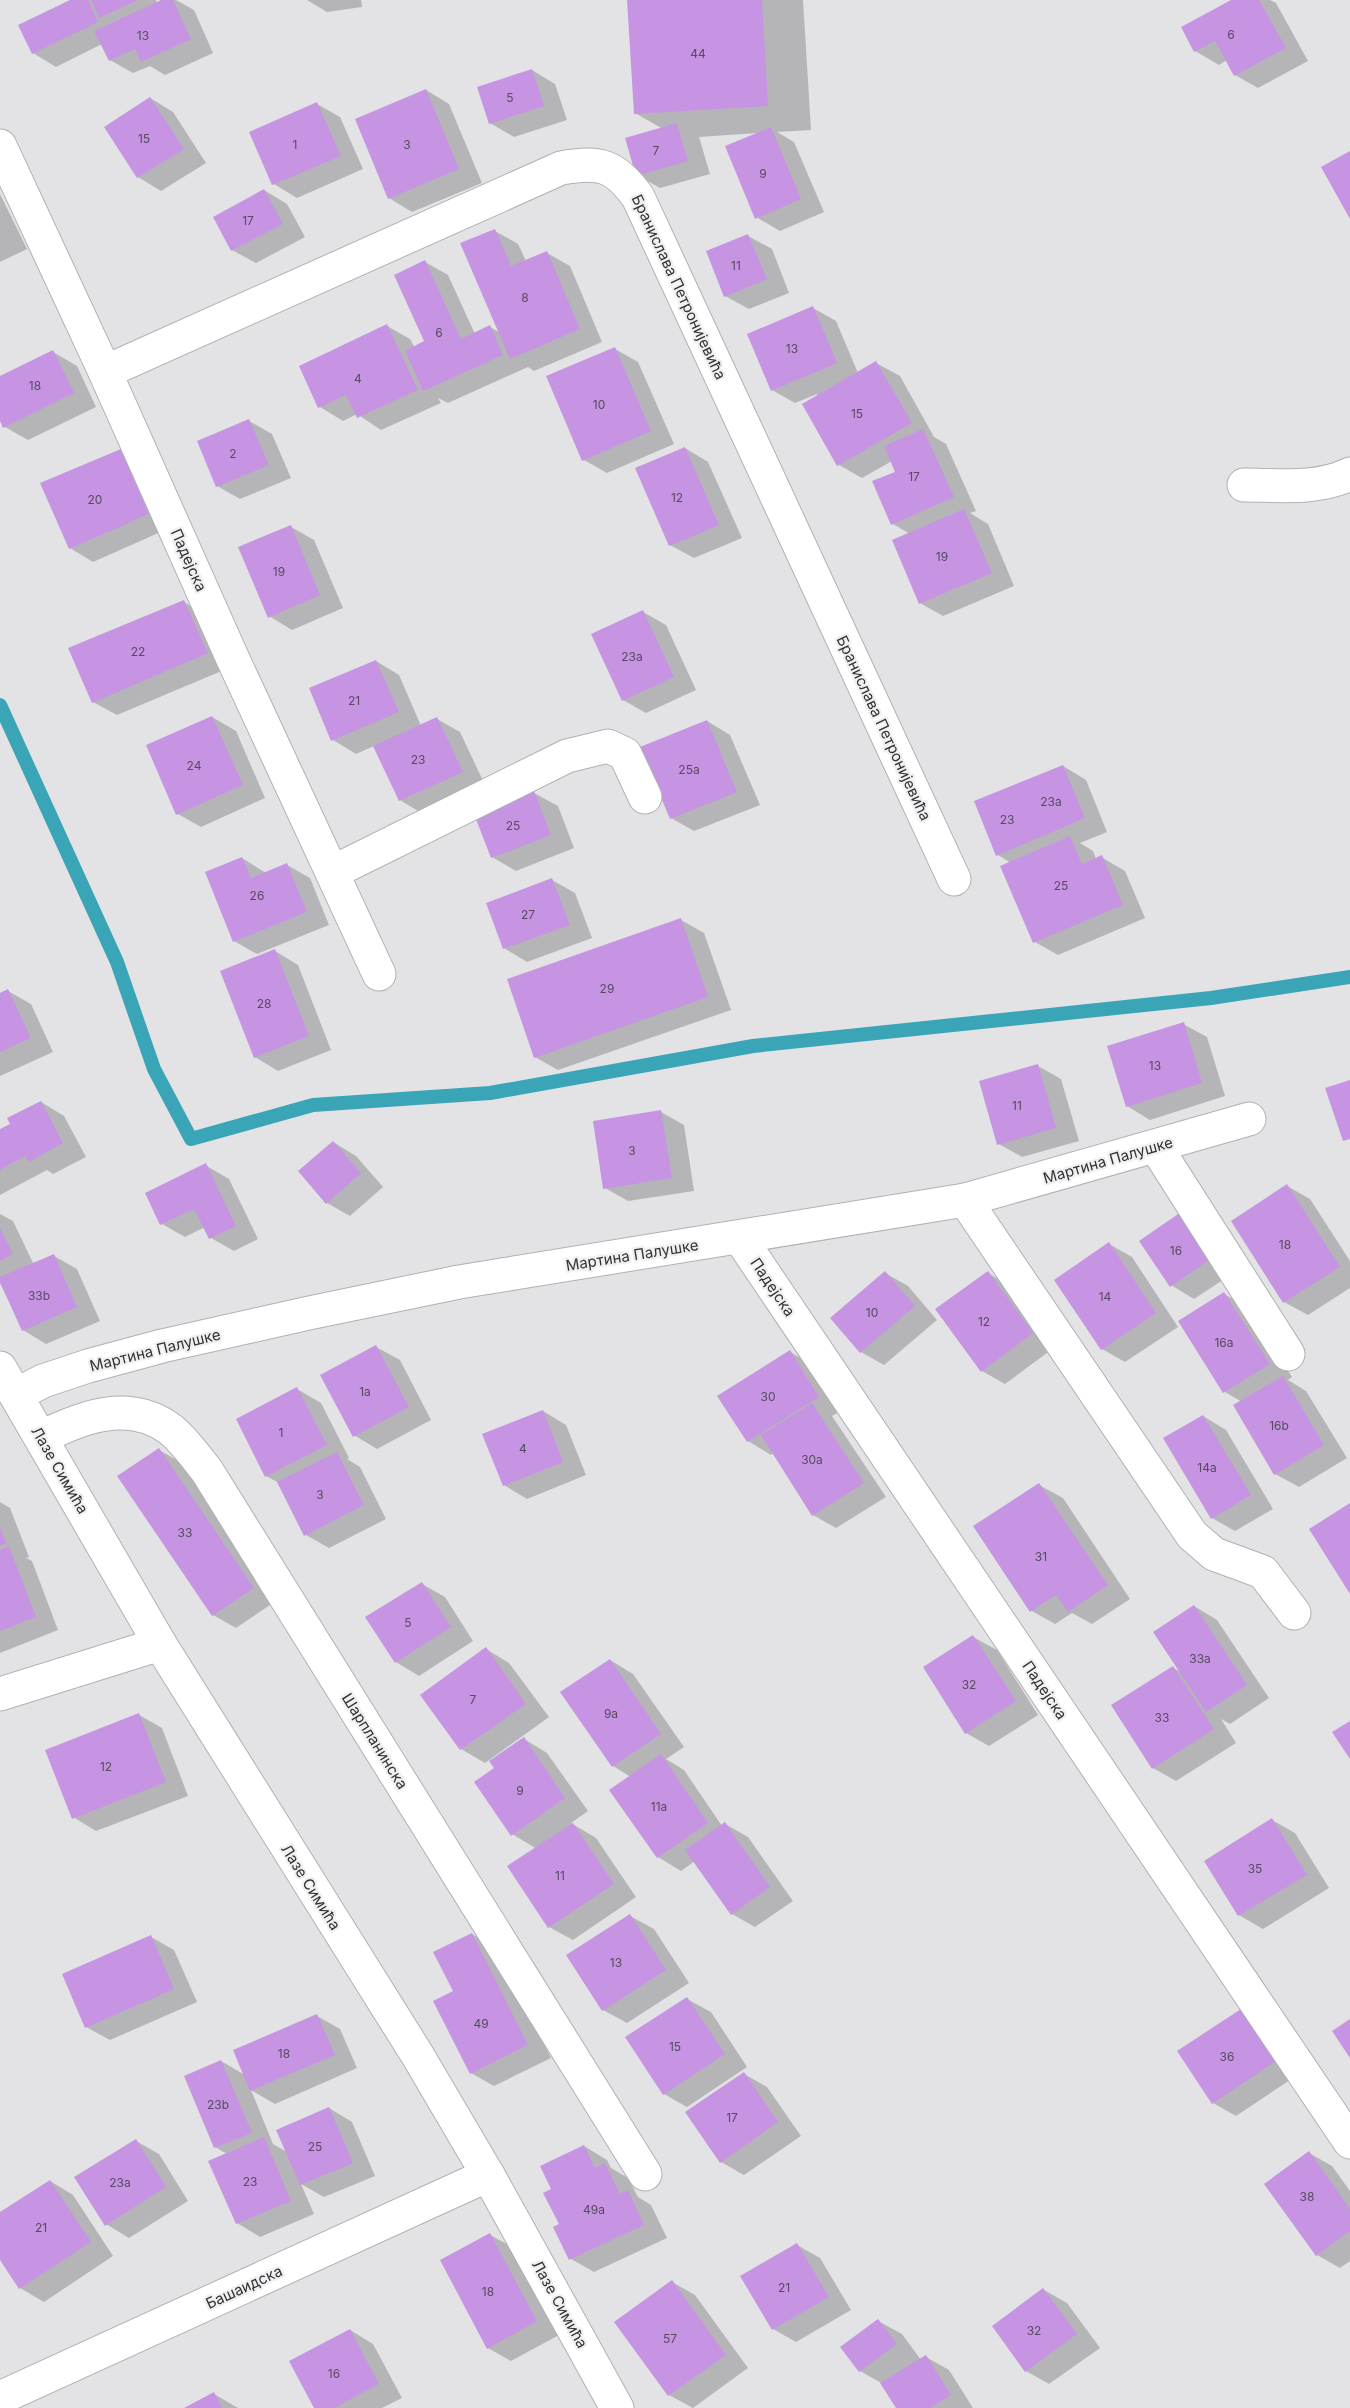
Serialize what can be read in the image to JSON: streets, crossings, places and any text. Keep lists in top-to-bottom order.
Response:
{
  "streets": {
    "street": [
      "Бранислава Петронијевића",
      "Падејска",
      "Мартина Палушке",
      "Лазе Симића",
      "Шарпланинска",
      "Башаидска"
    ]
  },
  "crossings": [
    ["Бранислава Петронијевића", "Падејска"],
    ["Падејска", "Мартина Палушке"],
    ["Мартина Палушке", "Лазе Симића"],
    ["Лазе Симића", "Шарпланинска"],
    ["Лазе Симића", "Башаидска"]
  ],
  "house_numbers": [
    "6",
    "13",
    "44",
    "5",
    "15",
    "1",
    "3",
    "7",
    "9",
    "17",
    "11",
    "8",
    "6",
    "13",
    "4",
    "18",
    "10",
    "15",
    "2",
    "17",
    "12",
    "20",
    "19",
    "19",
    "22",
    "23a",
    "21",
    "23",
    "24",
    "25a",
    "23a",
    "23",
    "25",
    "25",
    "26",
    "27",
    "29",
    "28",
    "13",
    "11",
    "3",
    "18",
    "16",
    "33b",
    "14",
    "10",
    "12",
    "16a",
    "1a",
    "30",
    "16b",
    "1",
    "4",
    "30a",
    "14a",
    "3",
    "33",
    "31",
    "5",
    "33a",
    "32",
    "7",
    "9a",
    "33",
    "12",
    "9",
    "11a",
    "35",
    "11",
    "13",
    "49",
    "15",
    "18",
    "36",
    "23b",
    "17",
    "25",
    "23",
    "23a",
    "38",
    "49a",
    "21",
    "21",
    "18",
    "32",
    "57",
    "16"
  ]
}
